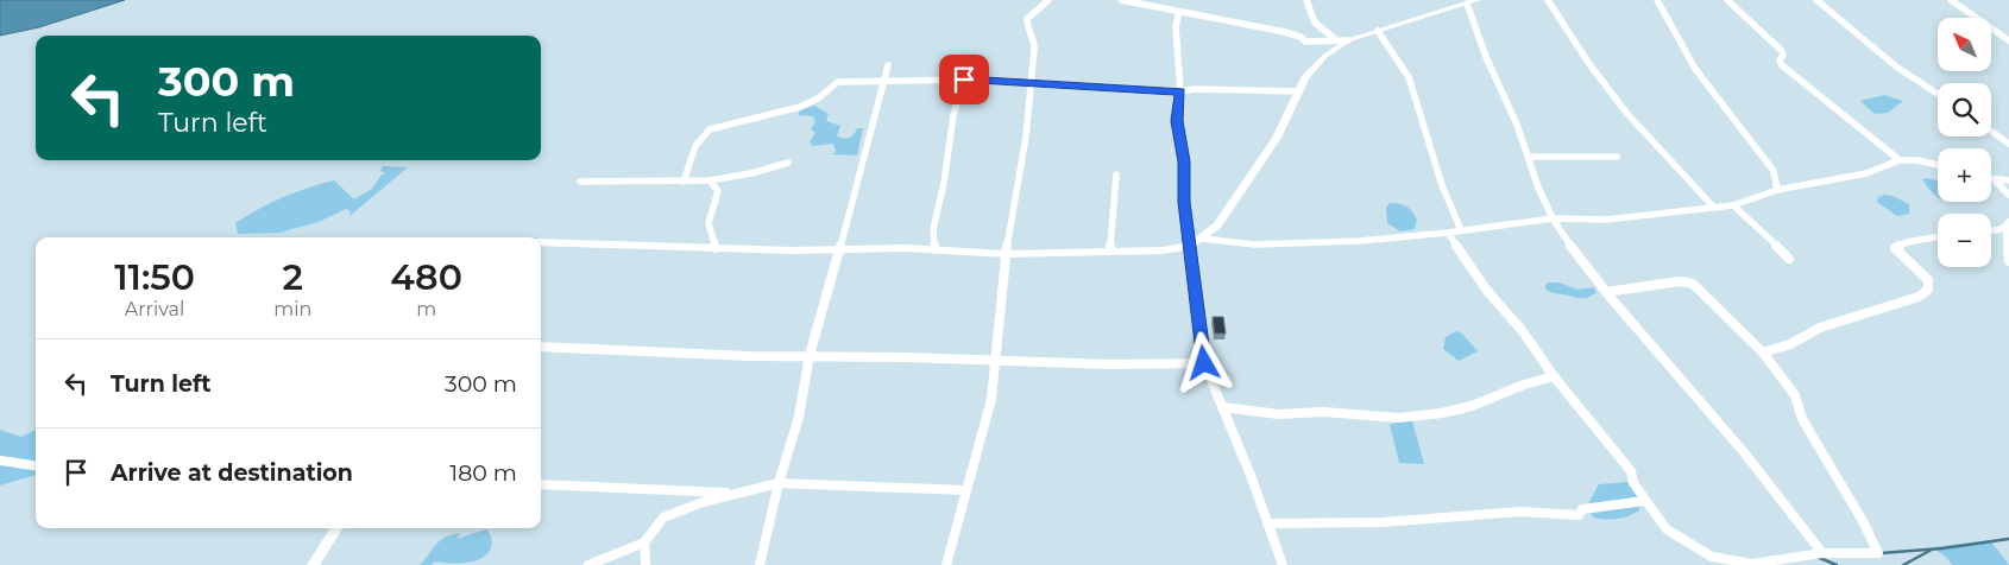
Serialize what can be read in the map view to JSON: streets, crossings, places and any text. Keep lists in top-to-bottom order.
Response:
{
  "north": "top left",
  "page": {
    "map_buttons": ["+", "−"],
    "turn": ["300 m", "Turn left"],
    "eta": [
      "11:50",
      "Arrival",
      "2",
      "min",
      "480",
      "m"
    ],
    "list": [
      {
        "name": "Turn left",
        "value": "300 m"
      },
      {
        "name": "Arrive at destination",
        "value": "180 m"
      }
    ]
  }
}
